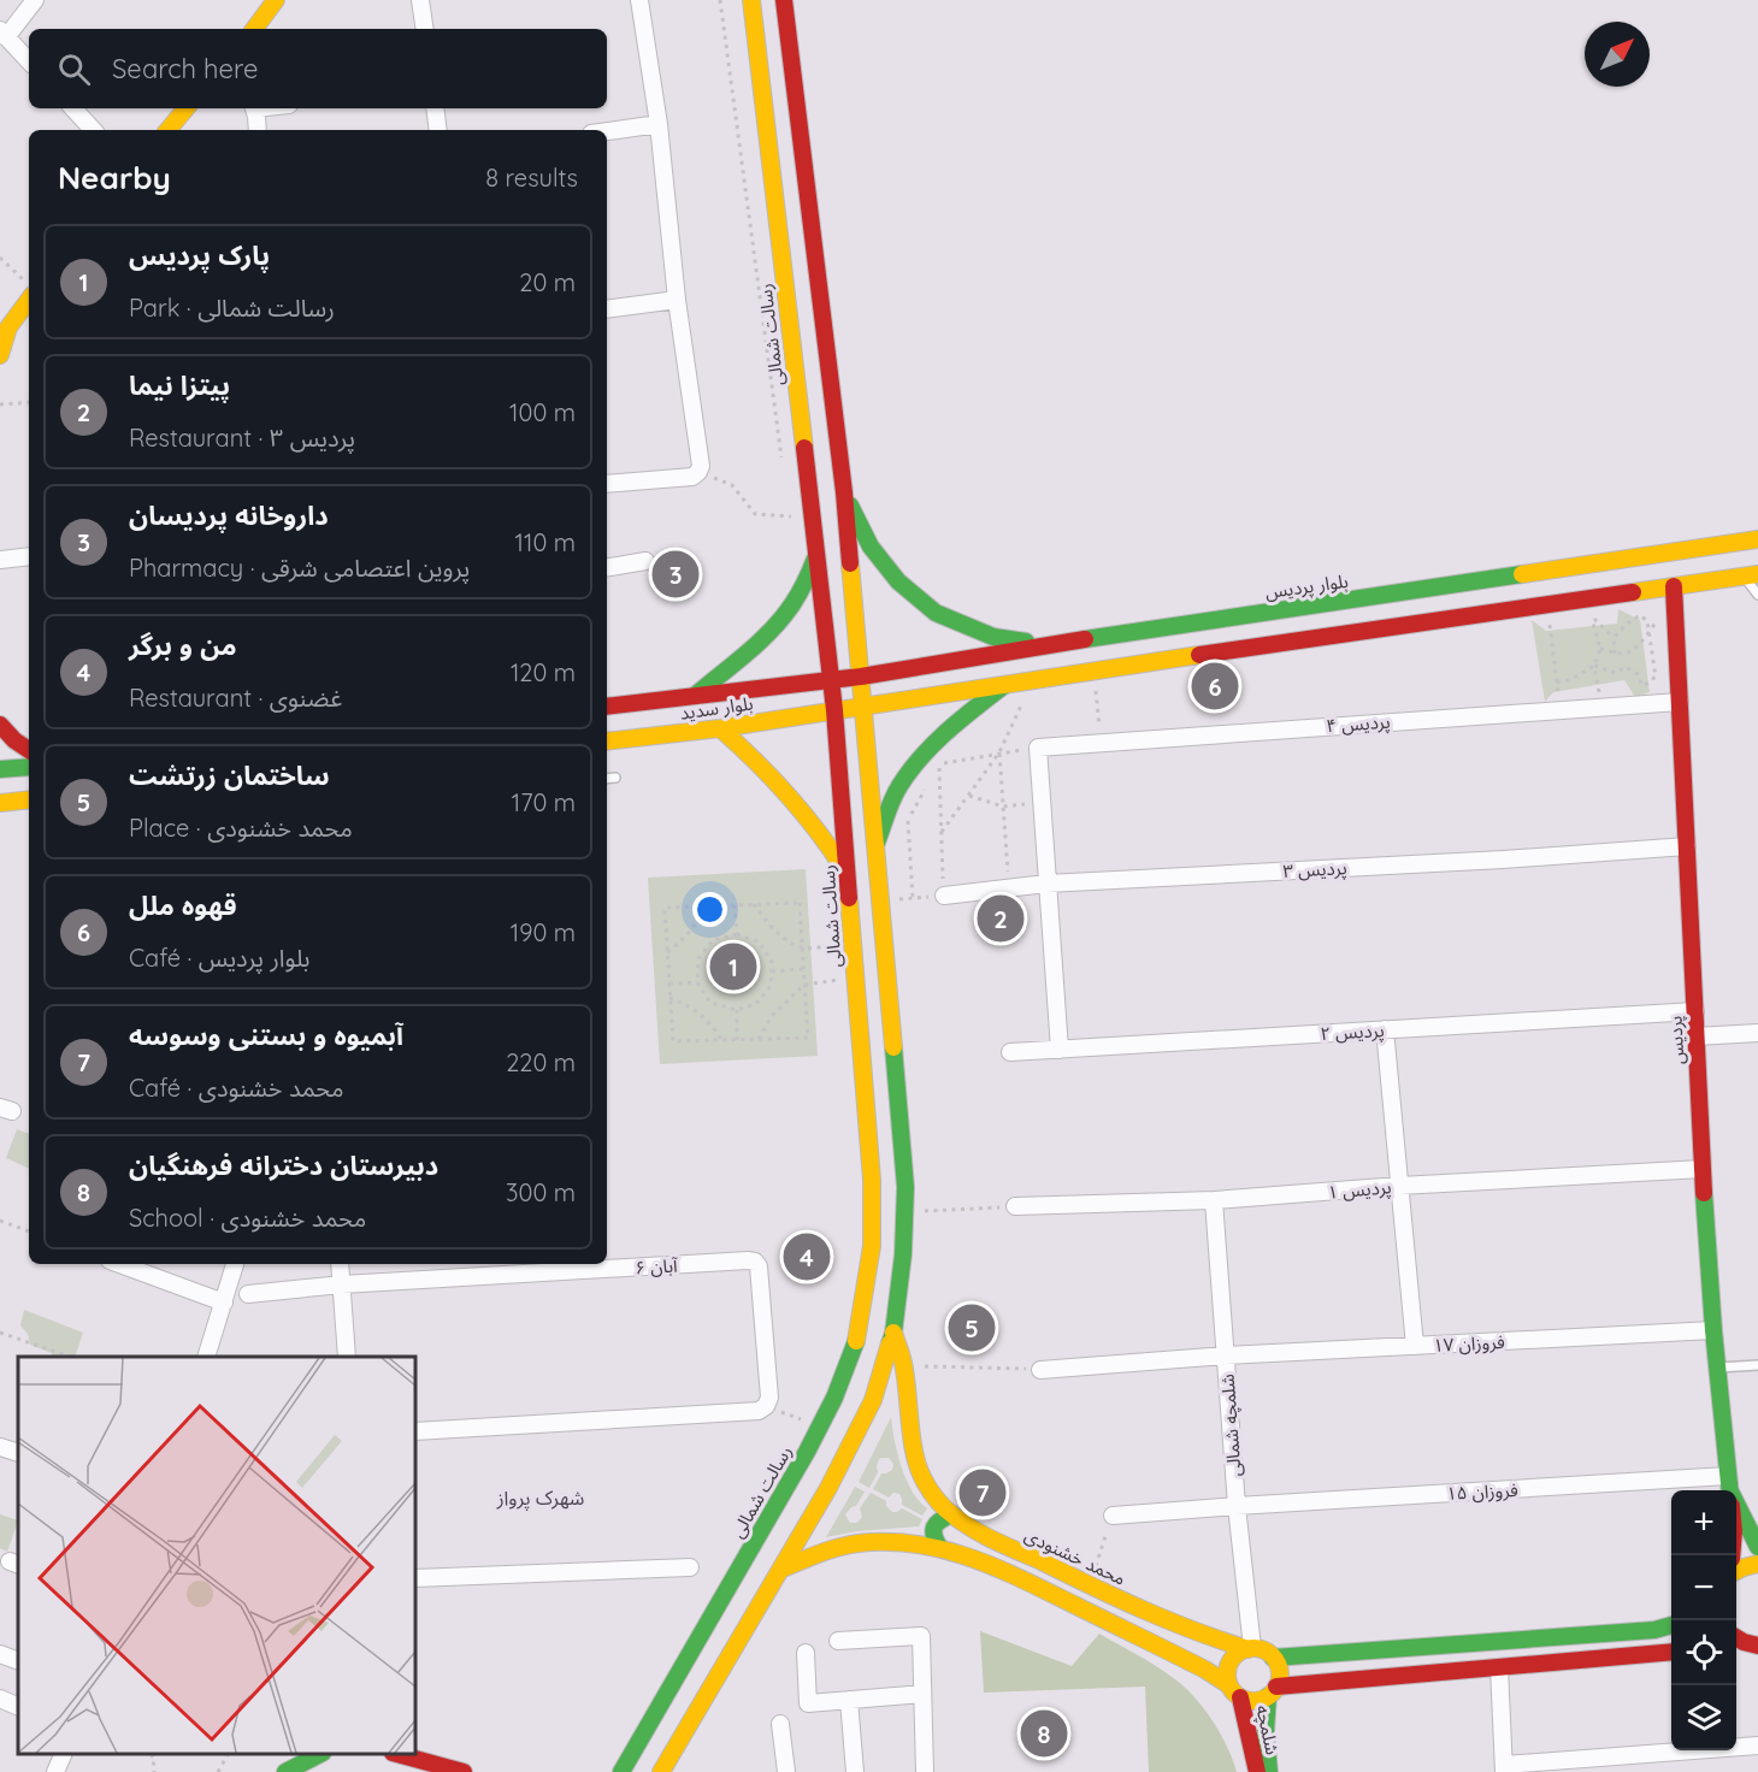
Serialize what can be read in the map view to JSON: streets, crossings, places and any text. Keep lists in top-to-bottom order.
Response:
{
  "streets": {
    "main road": [
      "رسالت شمالی",
      "بلوار پردیس",
      "بلوار سدید",
      "پردیس",
      "محمد خشنودی",
      "شلمچه"
    ],
    "street": [
      "پردیس ۴",
      "پردیس ۳",
      "پردیس ۲",
      "پردیس ۱",
      "آبان ۶",
      "فروزان ۱۷",
      "شلمچه شمالی",
      "فروزان ۱۵"
    ]
  },
  "crossings": [
    ["رسالت شمالی", "بلوار سدید"],
    ["بلوار پردیس", "بلوار سدید"],
    ["پردیس ۴", "پردیس"],
    ["پردیس ۳", "پردیس"],
    ["پردیس ۲", "پردیس"],
    ["پردیس", "پردیس ۱"],
    ["پردیس", "فروزان ۱۷"],
    ["پردیس ۱", "شلمچه شمالی"],
    ["فروزان ۱۷", "شلمچه شمالی"],
    ["شلمچه شمالی", "فروزان ۱۵"],
    ["شلمچه شمالی", "محمد خشنودی"],
    ["شلمچه شمالی", "شلمچه"],
    ["محمد خشنودی", "شلمچه"]
  ],
  "districts": ["شهرک پرواز"],
  "north": "top right",
  "page": {
    "search": "Search here",
    "heading": ["Nearby", "8 results"],
    "list": [
      {
        "mark": "1",
        "name": "پارک پردیس",
        "note": "Park · رسالت شمالی",
        "value": "20 m"
      },
      {
        "mark": "2",
        "name": "پیتزا نیما",
        "note": "Restaurant · پردیس ۳",
        "value": "100 m"
      },
      {
        "mark": "3",
        "name": "داروخانه پردیسان",
        "note": "Pharmacy · پروین اعتصامی شرقی",
        "value": "110 m"
      },
      {
        "mark": "4",
        "name": "من و برگر",
        "note": "Restaurant · غضنوی",
        "value": "120 m"
      },
      {
        "mark": "5",
        "name": "ساختمان زرتشت",
        "note": "Place · محمد خشنودی",
        "value": "170 m"
      },
      {
        "mark": "6",
        "name": "قهوه ملل",
        "note": "Café · بلوار پردیس",
        "value": "190 m"
      },
      {
        "mark": "7",
        "name": "آبمیوه و بستنی وسوسه",
        "note": "Café · محمد خشنودی",
        "value": "220 m"
      },
      {
        "mark": "8",
        "name": "دبیرستان دخترانه فرهنگیان",
        "note": "School · محمد خشنودی",
        "value": "300 m"
      }
    ],
    "pins": [
      "3",
      "6",
      "2",
      "1",
      "4",
      "5",
      "7",
      "8"
    ],
    "map_buttons": ["+", "−"]
  }
}
